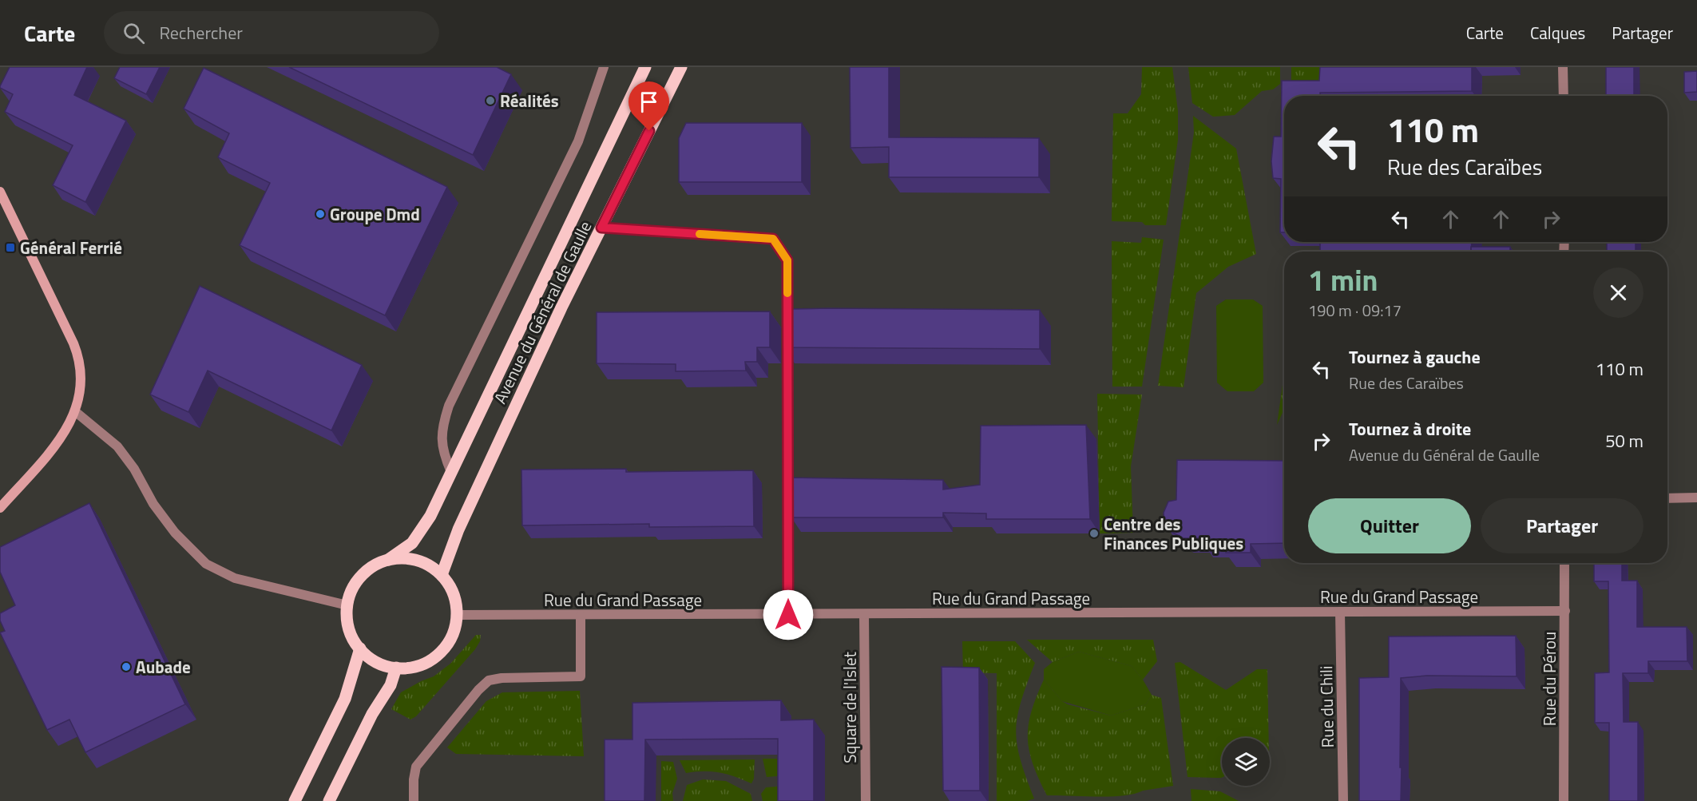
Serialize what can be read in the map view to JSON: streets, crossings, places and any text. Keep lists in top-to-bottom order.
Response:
{
  "streets": {
    "main road": ["Avenue du Général de Gaulle"],
    "street": [
      "Rue du Grand Passage",
      "Rue du Pérou",
      "Rue du Chili",
      "Square de l'Islet"
    ]
  },
  "crossings": [
    ["Avenue du Général de Gaulle", "Rue du Grand Passage"],
    ["Rue du Grand Passage", "Rue du Pérou"],
    ["Rue du Grand Passage", "Rue du Chili"],
    ["Rue du Grand Passage", "Square de l'Islet"]
  ],
  "places": {
    "other": [
      "Réalités",
      "Groupe Dmd",
      "Centre des Finances Publiques",
      "Aubade"
    ],
    "transit": ["Général Ferrié"]
  },
  "page": {
    "header": "Carte",
    "search": "Rechercher",
    "nav": ["Carte", "Calques", "Partager"],
    "turn": ["110 m", "Rue des Caraïbes"],
    "heading": ["1 min", "190 m · 09:17"],
    "list": [
      {
        "name": "Tournez à gauche",
        "note": "Rue des Caraïbes",
        "value": "110 m"
      },
      {
        "name": "Tournez à droite",
        "note": "Avenue du Général de Gaulle",
        "value": "50 m"
      }
    ],
    "buttons": ["Quitter", "Partager"]
  }
}
